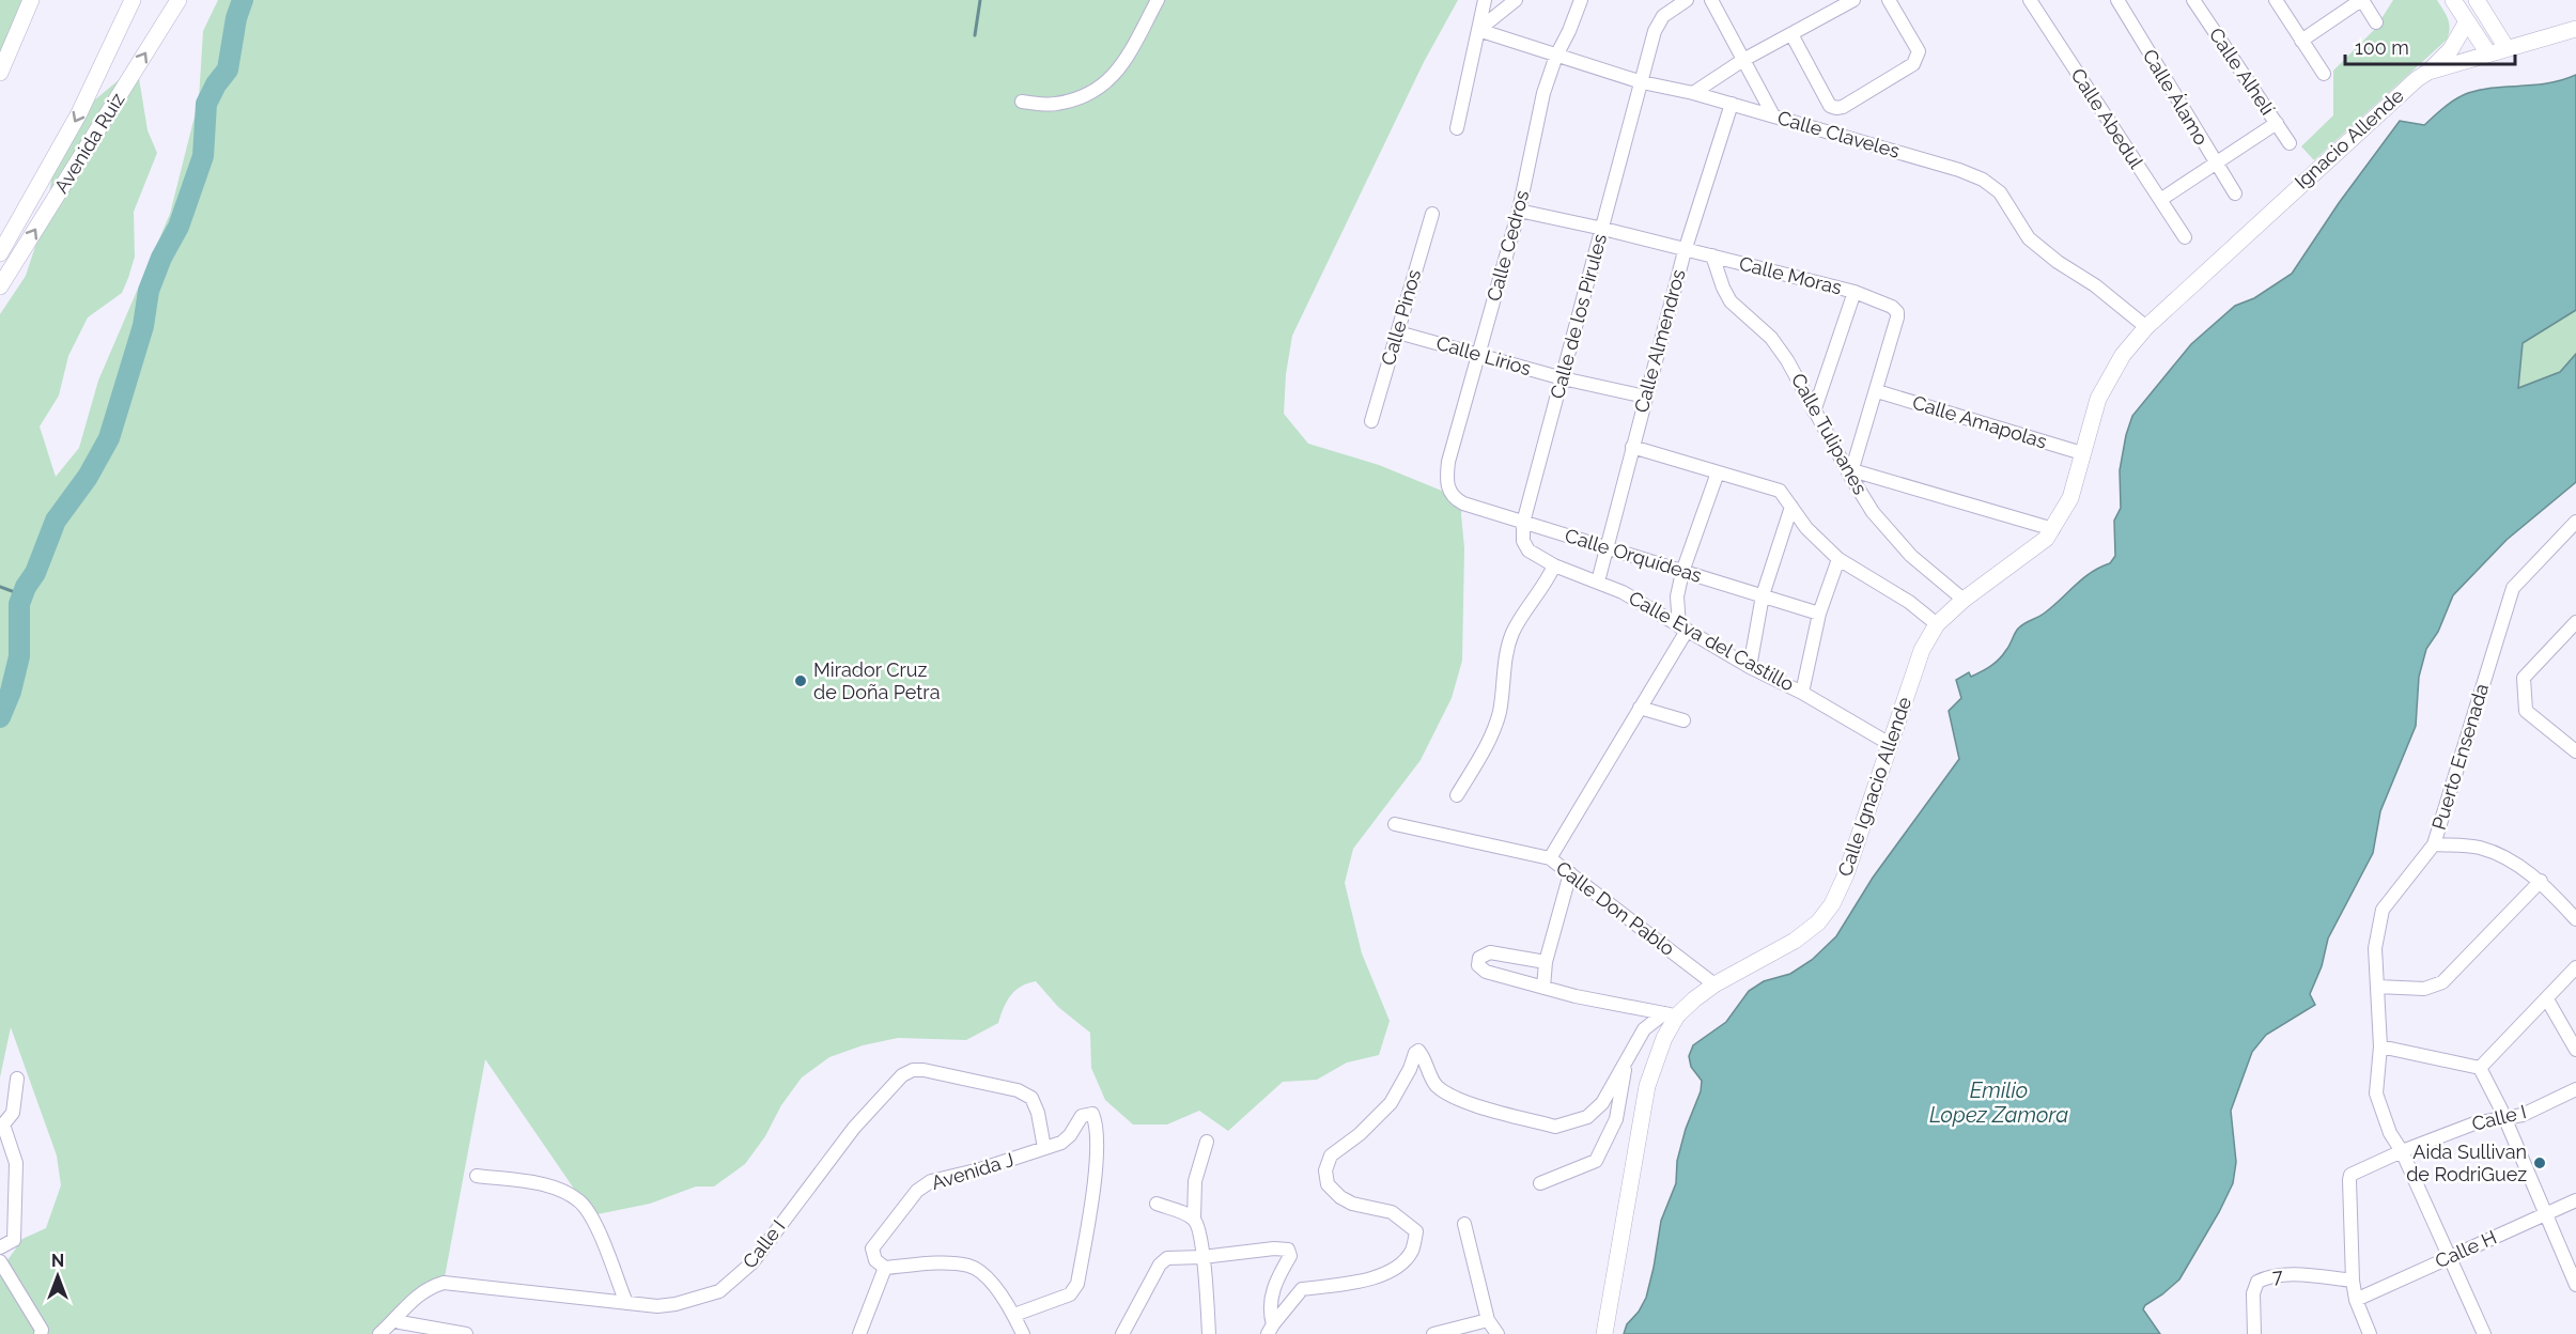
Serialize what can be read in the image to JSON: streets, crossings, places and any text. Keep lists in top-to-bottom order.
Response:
{
  "streets": {
    "street": [
      "Calle Alhelí",
      "Calle Álamo",
      "Calle Abedul",
      "Calle Claveles",
      "Ignacio Allende",
      "Avenida Ruiz",
      "Calle Cedros",
      "Calle Moras",
      "Calle de los Pirules",
      "Calle Pinos",
      "Calle Almendros",
      "Calle Lirios",
      "Calle Amapolas",
      "Calle Tulipanes",
      "Calle Orquídeas",
      "Calle Eva del Castillo",
      "Puerto Ensenada",
      "Calle Ignacio Allende",
      "Calle Don Pablo",
      "Calle I",
      "Avenida J",
      "Calle H",
      "7"
    ]
  },
  "crossings": [
    ["Calle Claveles", "Calle Cedros"],
    ["Calle Claveles", "Calle de los Pirules"],
    ["Calle Claveles", "Calle Almendros"],
    ["Calle Claveles", "Calle Ignacio Allende"],
    ["Ignacio Allende", "Calle Ignacio Allende"],
    ["Calle Cedros", "Calle Moras"],
    ["Calle Cedros", "Calle Lirios"],
    ["Calle Cedros", "Calle Orquídeas"],
    ["Calle Moras", "Calle de los Pirules"],
    ["Calle Moras", "Calle Almendros"],
    ["Calle Moras", "Calle Amapolas"],
    ["Calle Moras", "Calle Tulipanes"],
    ["Calle de los Pirules", "Calle Lirios"],
    ["Calle de los Pirules", "Calle Orquídeas"],
    ["Calle de los Pirules", "Calle Eva del Castillo"],
    ["Calle Pinos", "Calle Lirios"],
    ["Calle Almendros", "Calle Lirios"],
    ["Calle Almendros", "Calle Orquídeas"],
    ["Calle Almendros", "Calle Eva del Castillo"],
    ["Calle Amapolas", "Calle Ignacio Allende"],
    ["Calle Tulipanes", "Calle Ignacio Allende"],
    ["Calle Eva del Castillo", "Calle Ignacio Allende"],
    ["Puerto Ensenada", "Calle I"],
    ["Puerto Ensenada", "Calle H"],
    ["Calle Ignacio Allende", "Calle Don Pablo"],
    ["Calle I", "Avenida J"],
    ["Calle I", "7"]
  ],
  "water": ["Emilio Lopez Zamora"],
  "places": ["Mirador Cruz de Doña Petra", "Aida Sullivan de RodriGuez"],
  "scale_bar": "100 m",
  "north": "top"
}
